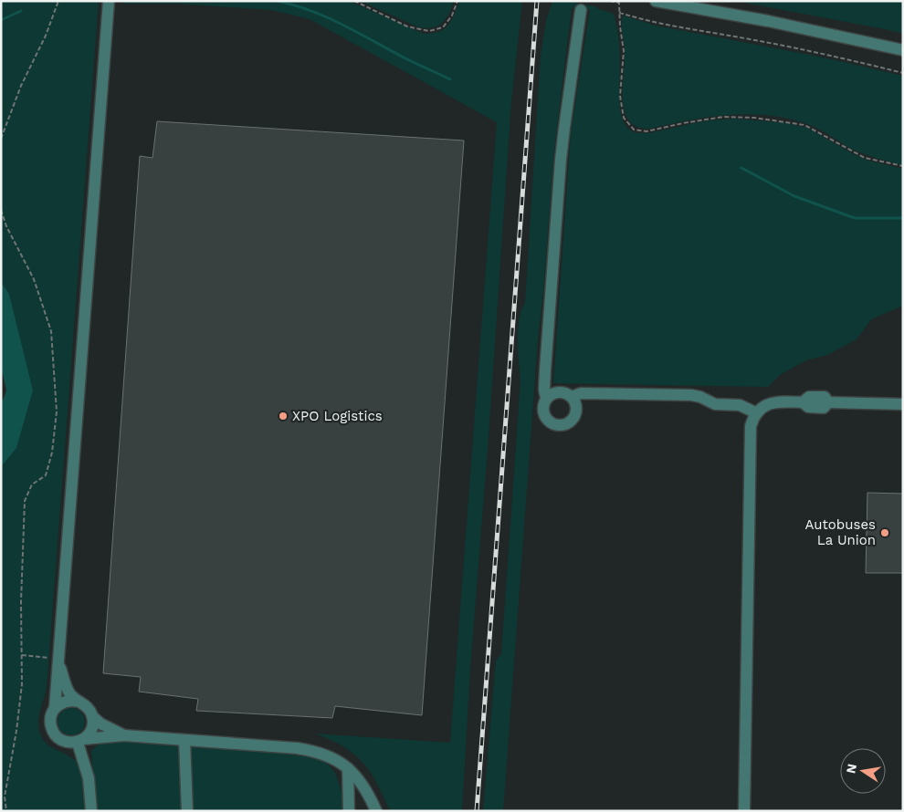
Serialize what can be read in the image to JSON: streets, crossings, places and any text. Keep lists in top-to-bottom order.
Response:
{
  "places": ["XPO Logistics", "Autobuses La Union"],
  "north": "left"
}
